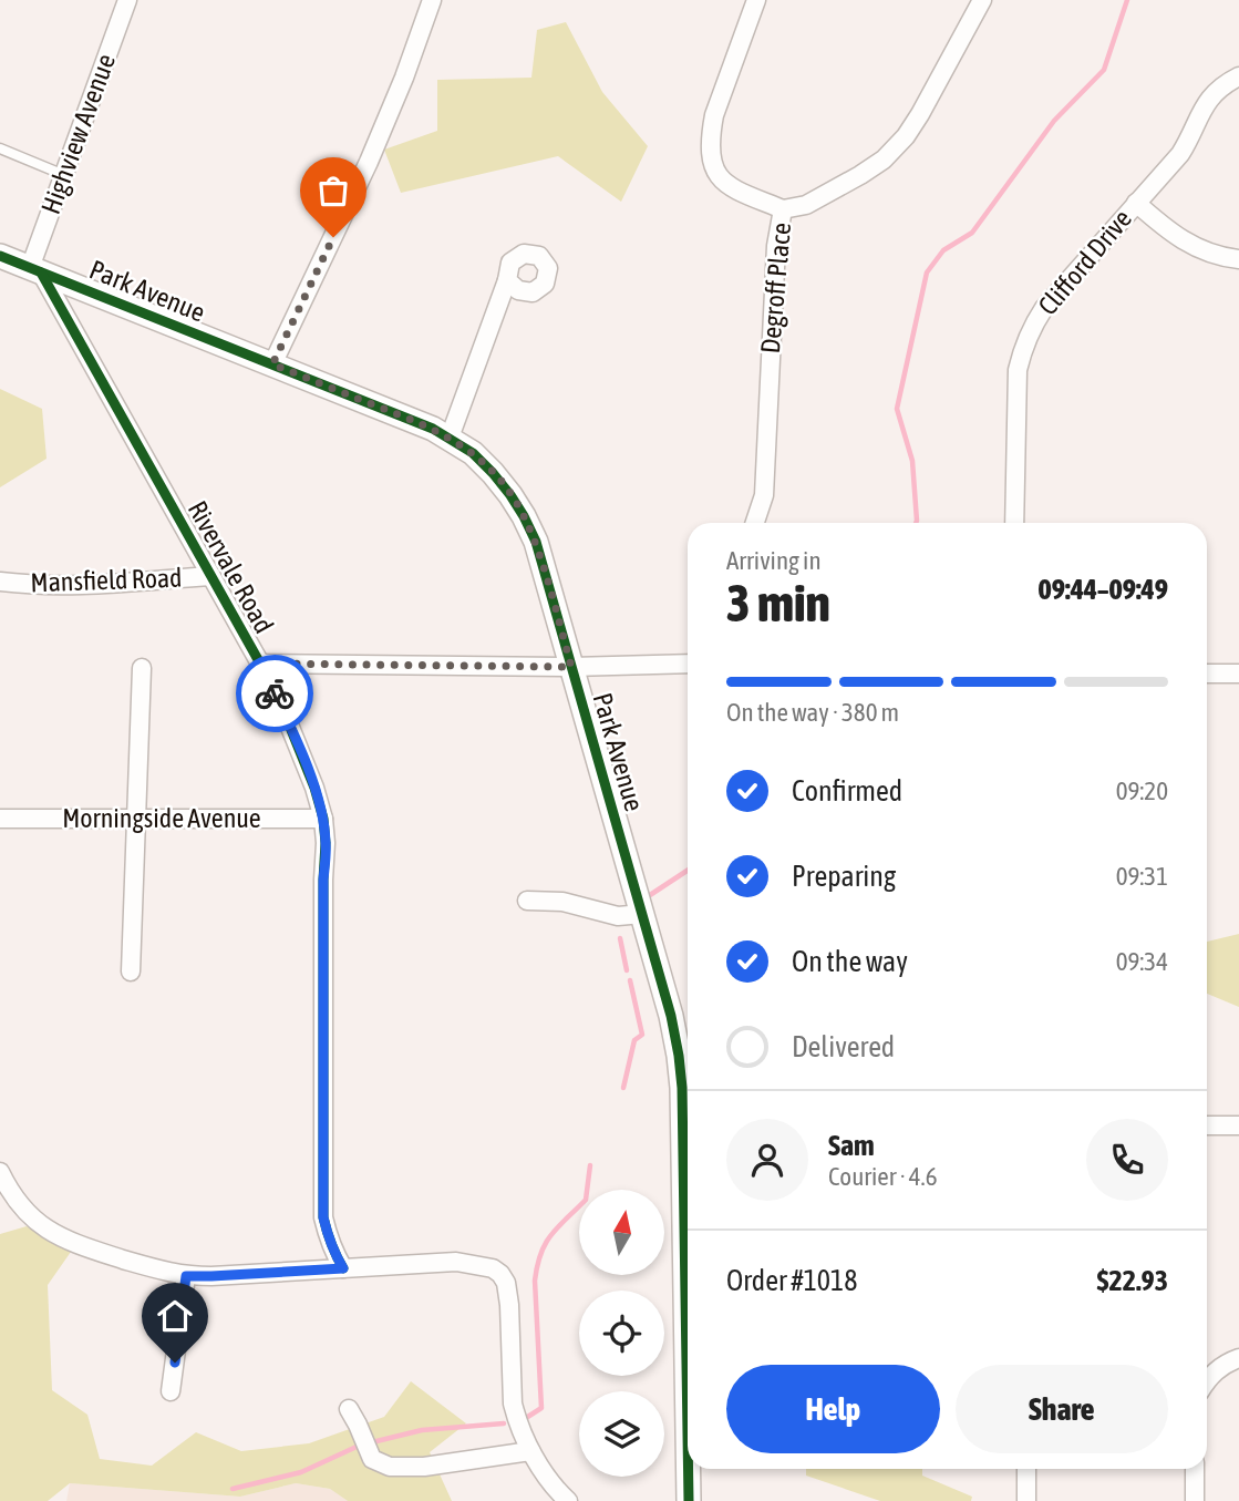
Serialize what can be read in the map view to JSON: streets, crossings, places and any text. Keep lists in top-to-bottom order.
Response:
{
  "streets": {
    "street": [
      "Highview Avenue",
      "Clifford Drive",
      "Degroff Place",
      "Park Avenue",
      "Rivervale Road",
      "Mansfield Road",
      "Morningside Avenue"
    ]
  },
  "crossings": [
    ["Highview Avenue", "Park Avenue"],
    ["Highview Avenue", "Rivervale Road"],
    ["Park Avenue", "Rivervale Road"],
    ["Rivervale Road", "Mansfield Road"],
    ["Rivervale Road", "Morningside Avenue"]
  ],
  "north": "top",
  "page": {
    "heading": ["3 min", "Arriving in", "09:44–09:49"],
    "panel": [
      "Sam",
      "Courier · 4.6",
      "Order #1018",
      "$22.93"
    ],
    "bar": "On the way · 380 m",
    "list": [
      ["Confirmed", "09:20"],
      ["Preparing", "09:31"],
      ["On the way", "09:34"],
      "Delivered"
    ],
    "buttons": ["Help", "Share"]
  }
}
